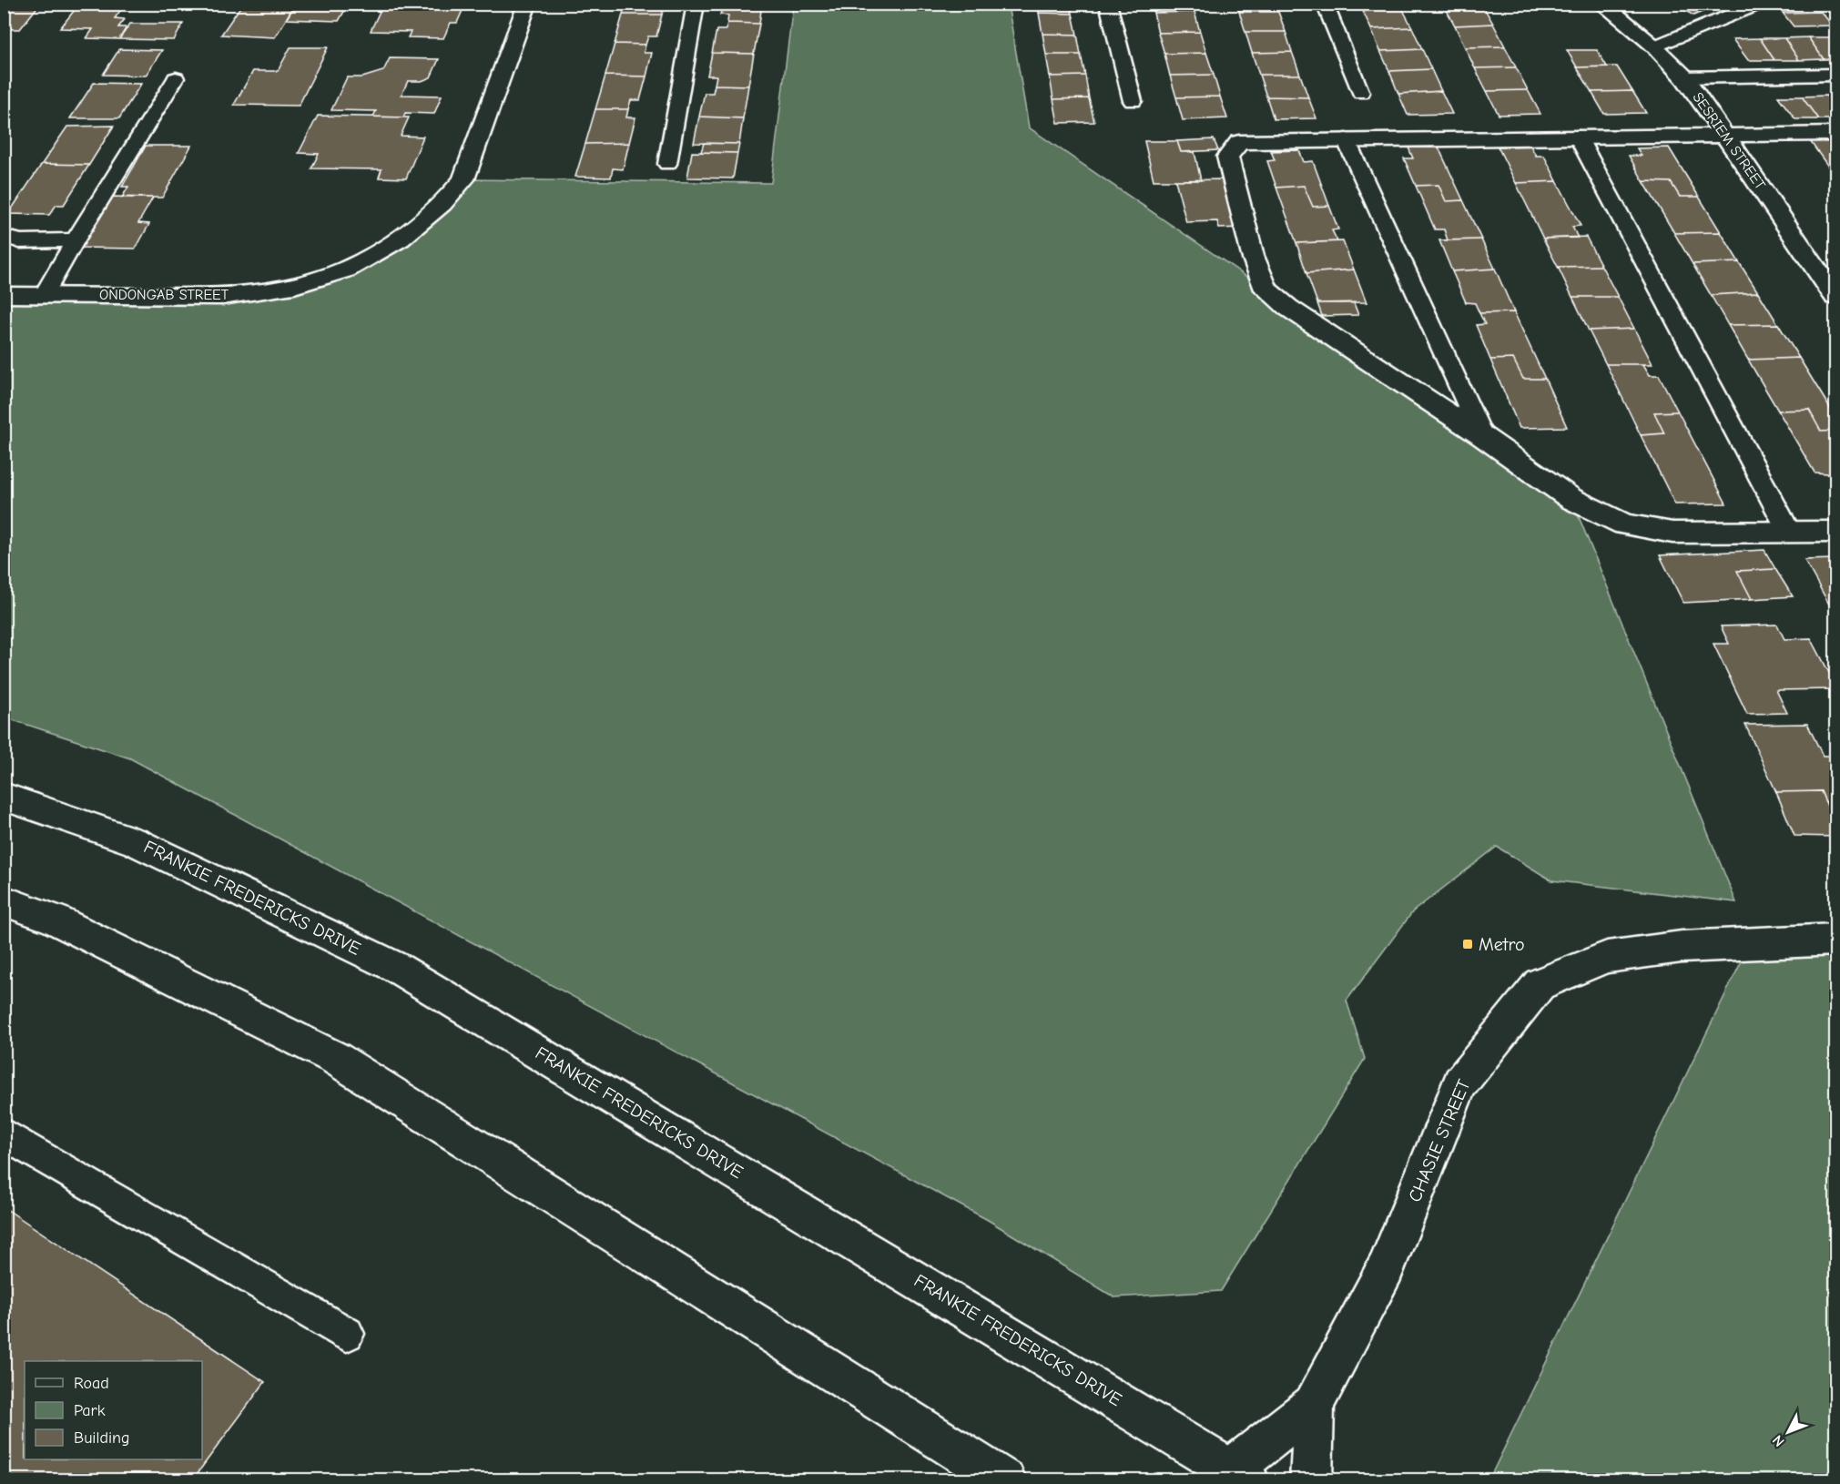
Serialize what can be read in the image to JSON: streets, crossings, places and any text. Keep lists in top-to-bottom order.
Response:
{
  "streets": {
    "street": [
      "SESRIEM STREET",
      "ONDONGAB STREET",
      "FRANKIE FREDERICKS DRIVE",
      "CHASIE STREET"
    ]
  },
  "crossings": [
    ["FRANKIE FREDERICKS DRIVE", "CHASIE STREET"]
  ],
  "places": {
    "transit": ["Metro"]
  },
  "legend": ["Road", "Park", "Building"],
  "north": "bottom left"
}
